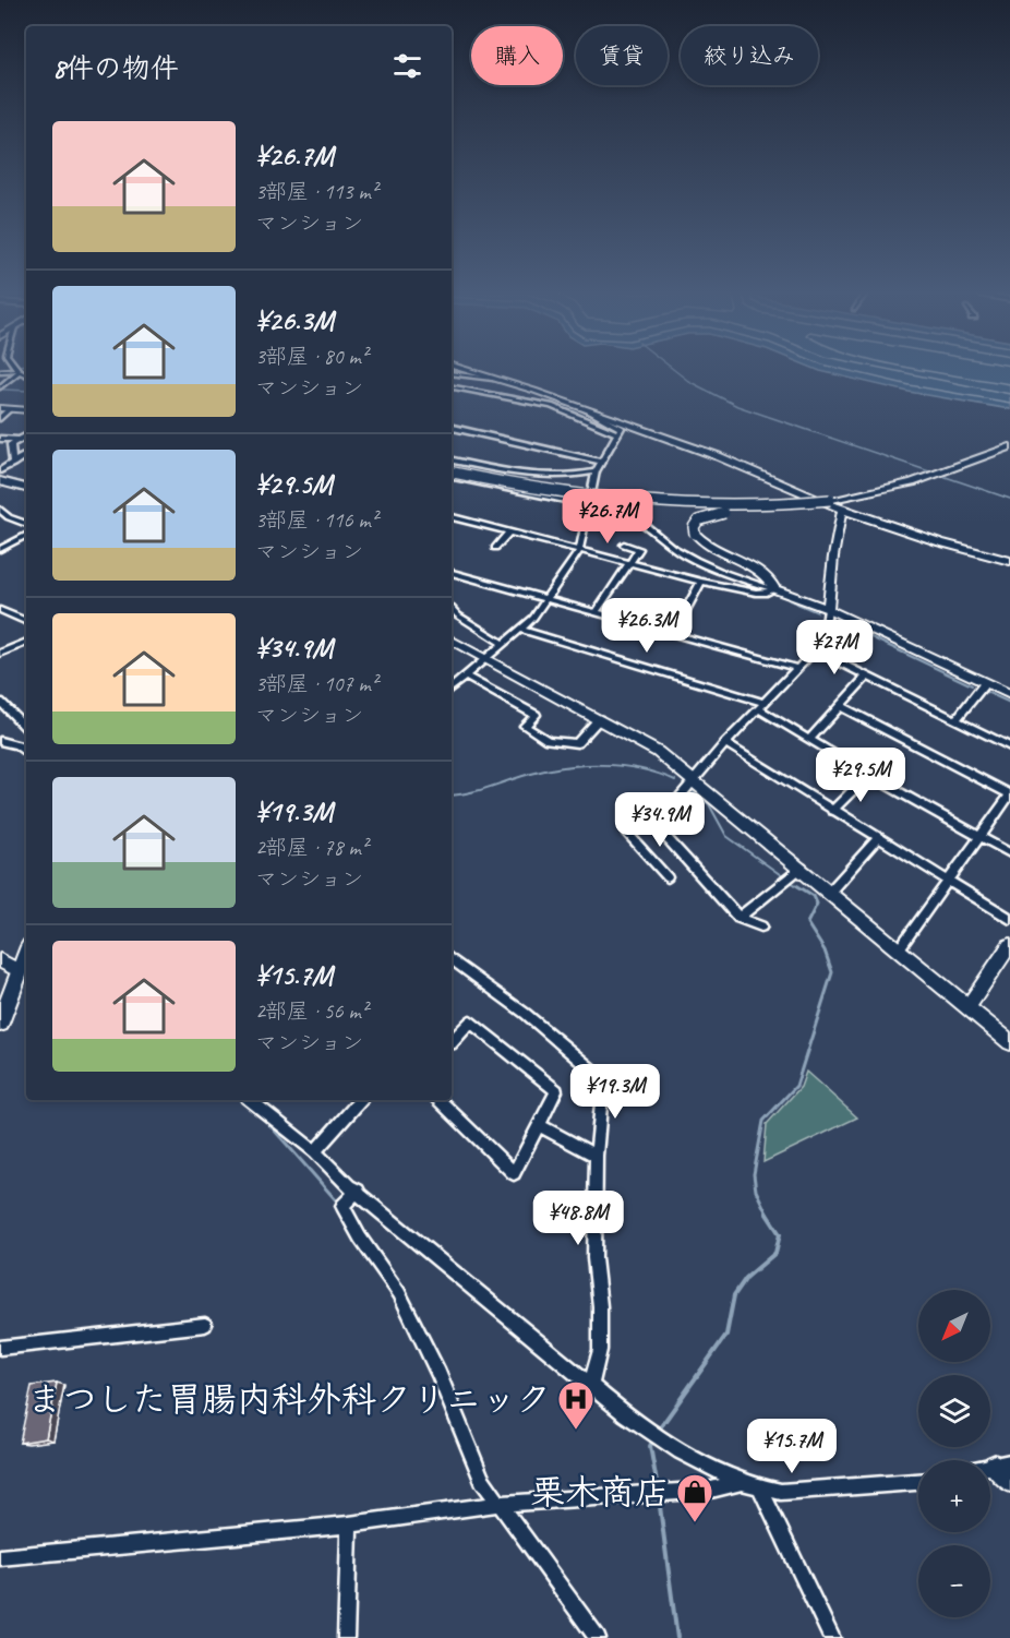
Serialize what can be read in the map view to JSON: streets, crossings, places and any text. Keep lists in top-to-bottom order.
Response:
{
  "places": {
    "hospital": ["まつした胃腸内科外科クリニック"],
    "shop": ["栗木商店"]
  },
  "north": "bottom left",
  "page": {
    "chip": ["購入", "賃貸", "絞り込み"],
    "heading": "8件の物件",
    "list": [
      {
        "name": "¥26.7M",
        "note": "3部屋 · 113 m² · マンション"
      },
      {
        "name": "¥26.3M",
        "note": "3部屋 · 80 m² · マンション"
      },
      {
        "name": "¥29.5M",
        "note": "3部屋 · 116 m² · マンション"
      },
      {
        "name": "¥34.9M",
        "note": "3部屋 · 107 m² · マンション"
      },
      {
        "name": "¥19.3M",
        "note": "2部屋 · 78 m² · マンション"
      },
      {
        "name": "¥15.7M",
        "note": "2部屋 · 56 m² · マンション"
      }
    ],
    "price": [
      "¥26.7M",
      "¥26.3M",
      "¥27M",
      "¥29.5M",
      "¥34.9M",
      "¥19.3M",
      "¥48.8M",
      "¥15.7M"
    ],
    "map_buttons": ["+", "−"]
  }
}
